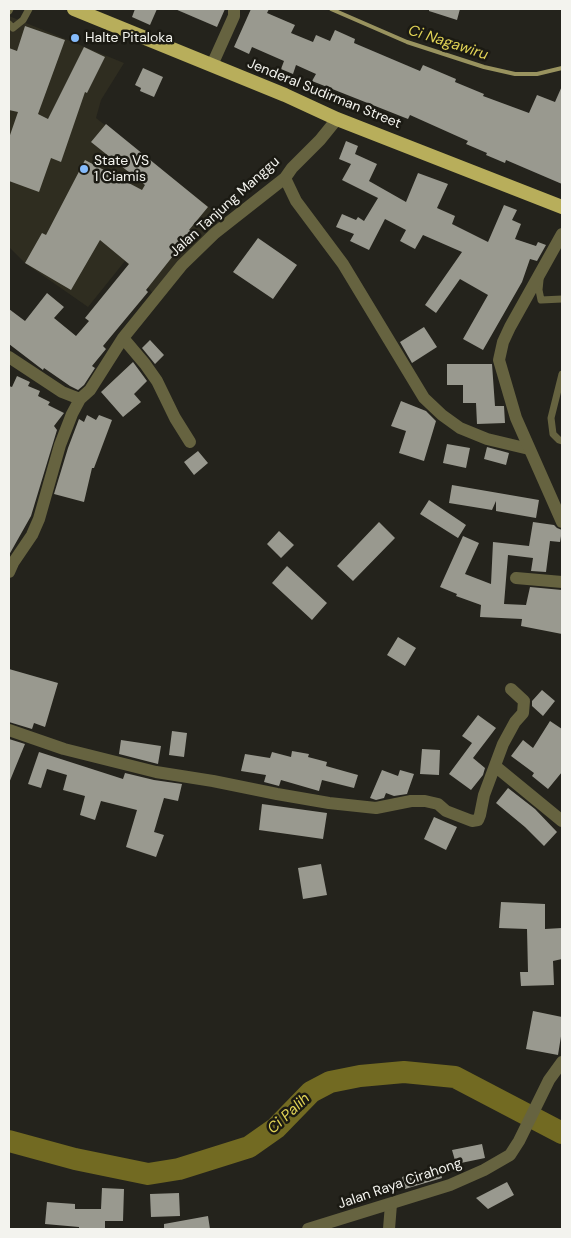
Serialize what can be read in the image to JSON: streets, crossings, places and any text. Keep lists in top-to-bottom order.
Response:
{
  "streets": {
    "highway": ["Jenderal Sudirman Street"],
    "street": ["Jalan Tanjung Manggu", "Jalan Raya Cirahong"]
  },
  "crossings": [
    ["Jenderal Sudirman Street", "Jalan Tanjung Manggu"]
  ],
  "water": ["Ci Nagawiru", "Ci Palih"],
  "places": ["Halte Pitaloka", "State VS 1 Ciamis"]
}
